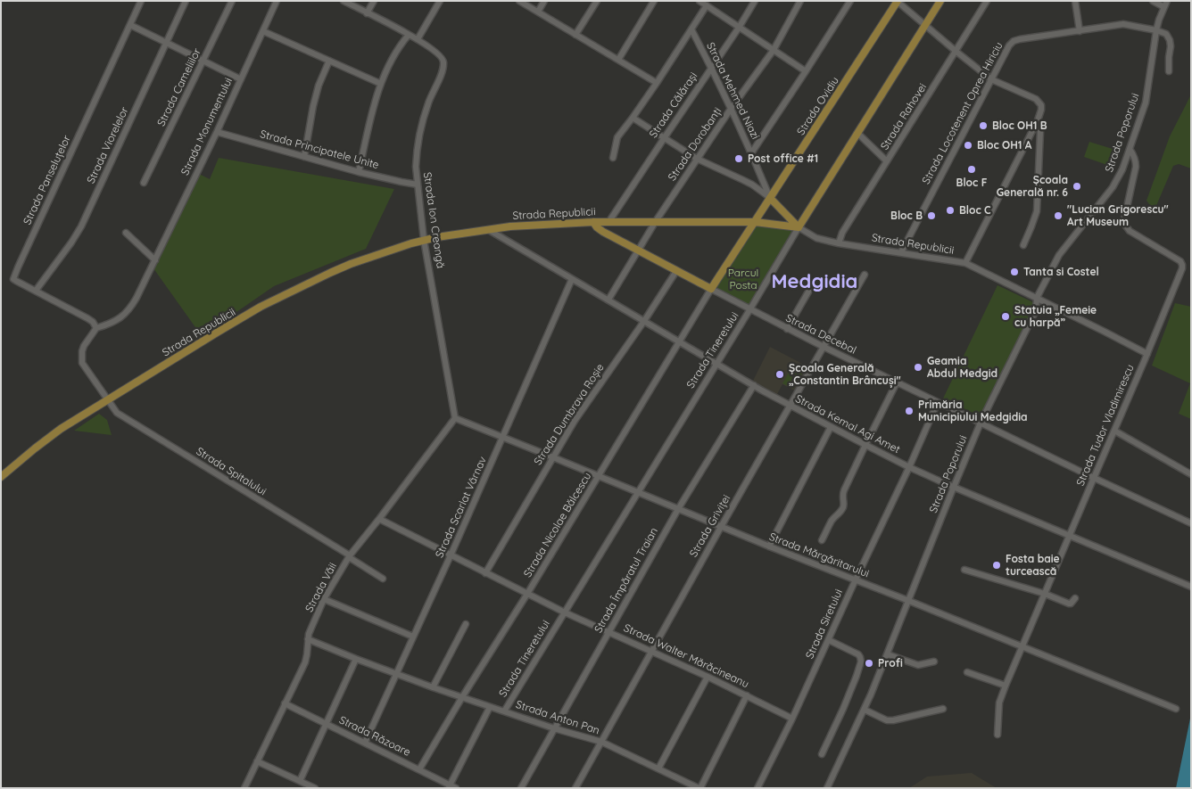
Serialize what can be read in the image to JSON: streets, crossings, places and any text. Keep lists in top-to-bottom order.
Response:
{
  "streets": {
    "main road": [
      "Strada Mehmed Niazi",
      "Strada Ovidiu",
      "Strada Republicii",
      "Strada Decebal",
      "Strada Tineretului"
    ],
    "street": [
      "Strada Cameliilor",
      "Strada Călărași",
      "Strada Locotenent Oprea Hiriciu",
      "Strada Rahovei",
      "Strada Monumentului",
      "Strada Poporului",
      "Strada Dorobanți",
      "Strada Viorelelor",
      "Strada Principatele Unite",
      "Strada Panseluțelor",
      "Strada Ion Creangă",
      "Strada Dumbrava Roșie",
      "Strada Kemal Agi Amet",
      "Strada Tudor Vladimirescu",
      "Strada Spitalului",
      "Strada Scarlat Vârnav",
      "Strada Nicolae Bălcescu",
      "Strada Griviței",
      "Strada Mărgăritarului",
      "Strada Împăratul Traian",
      "Strada Văii",
      "Strada Siretului",
      "Strada Walter Mărăcineanu",
      "Strada Anton Pan",
      "Strada Răzoare"
    ]
  },
  "crossings": [
    ["Strada Mehmed Niazi", "Strada Călărași"],
    ["Strada Mehmed Niazi", "Strada Ovidiu"],
    ["Strada Mehmed Niazi", "Strada Dorobanți"],
    ["Strada Mehmed Niazi", "Strada Republicii"],
    ["Strada Mehmed Niazi", "Strada Tineretului"],
    ["Strada Călărași", "Strada Republicii"],
    ["Strada Ovidiu", "Strada Republicii"],
    ["Strada Ovidiu", "Strada Decebal"],
    ["Strada Ovidiu", "Strada Nicolae Bălcescu"],
    ["Strada Locotenent Oprea Hiriciu", "Strada Poporului"],
    ["Strada Locotenent Oprea Hiriciu", "Strada Republicii"],
    ["Strada Rahovei", "Strada Republicii"],
    ["Strada Monumentului", "Strada Principatele Unite"],
    ["Strada Monumentului", "Strada Panseluțelor"],
    ["Strada Monumentului", "Strada Spitalului"],
    ["Strada Poporului", "Strada Republicii"],
    ["Strada Poporului", "Strada Decebal"],
    ["Strada Poporului", "Strada Kemal Agi Amet"],
    ["Strada Poporului", "Strada Tudor Vladimirescu"],
    ["Strada Poporului", "Strada Mărgăritarului"],
    ["Strada Dorobanți", "Strada Republicii"],
    ["Strada Dorobanți", "Strada Decebal"],
    ["Strada Dorobanți", "Strada Kemal Agi Amet"],
    ["Strada Viorelelor", "Strada Panseluțelor"],
    ["Strada Principatele Unite", "Strada Ion Creangă"],
    ["Strada Panseluțelor", "Strada Spitalului"],
    ["Strada Republicii", "Strada Ion Creangă"],
    ["Strada Republicii", "Strada Decebal"],
    ["Strada Republicii", "Strada Tineretului"],
    ["Strada Republicii", "Strada Kemal Agi Amet"],
    ["Strada Republicii", "Strada Tudor Vladimirescu"],
    ["Strada Republicii", "Strada Spitalului"],
    ["Strada Ion Creangă", "Strada Mărgăritarului"],
    ["Strada Ion Creangă", "Strada Văii"],
    ["Strada Decebal", "Strada Tineretului"],
    ["Strada Decebal", "Strada Dumbrava Roșie"],
    ["Strada Decebal", "Strada Tudor Vladimirescu"],
    ["Strada Decebal", "Strada Nicolae Bălcescu"],
    ["Strada Decebal", "Strada Griviței"],
    ["Strada Decebal", "Strada Siretului"],
    ["Strada Tineretului", "Strada Kemal Agi Amet"],
    ["Strada Tineretului", "Strada Mărgăritarului"],
    ["Strada Tineretului", "Strada Walter Mărăcineanu"],
    ["Strada Tineretului", "Strada Anton Pan"],
    ["Strada Tineretului", "Strada Răzoare"],
    ["Strada Dumbrava Roșie", "Strada Kemal Agi Amet"],
    ["Strada Dumbrava Roșie", "Strada Mărgăritarului"],
    ["Strada Dumbrava Roșie", "Strada Walter Mărăcineanu"],
    ["Strada Kemal Agi Amet", "Strada Tudor Vladimirescu"],
    ["Strada Kemal Agi Amet", "Strada Scarlat Vârnav"],
    ["Strada Kemal Agi Amet", "Strada Nicolae Bălcescu"],
    ["Strada Kemal Agi Amet", "Strada Griviței"],
    ["Strada Kemal Agi Amet", "Strada Împăratul Traian"],
    ["Strada Kemal Agi Amet", "Strada Siretului"],
    ["Strada Tudor Vladimirescu", "Strada Mărgăritarului"],
    ["Strada Spitalului", "Strada Văii"],
    ["Strada Scarlat Vârnav", "Strada Mărgăritarului"],
    ["Strada Scarlat Vârnav", "Strada Walter Mărăcineanu"],
    ["Strada Scarlat Vârnav", "Strada Anton Pan"],
    ["Strada Scarlat Vârnav", "Strada Răzoare"],
    ["Strada Nicolae Bălcescu", "Strada Mărgăritarului"],
    ["Strada Nicolae Bălcescu", "Strada Walter Mărăcineanu"],
    ["Strada Nicolae Bălcescu", "Strada Anton Pan"],
    ["Strada Nicolae Bălcescu", "Strada Răzoare"],
    ["Strada Griviței", "Strada Mărgăritarului"],
    ["Strada Griviței", "Strada Walter Mărăcineanu"],
    ["Strada Griviței", "Strada Anton Pan"],
    ["Strada Mărgăritarului", "Strada Împăratul Traian"],
    ["Strada Mărgăritarului", "Strada Văii"],
    ["Strada Mărgăritarului", "Strada Siretului"],
    ["Strada Împăratul Traian", "Strada Walter Mărăcineanu"],
    ["Strada Împăratul Traian", "Strada Anton Pan"],
    ["Strada Văii", "Strada Walter Mărăcineanu"],
    ["Strada Văii", "Strada Anton Pan"],
    ["Strada Văii", "Strada Răzoare"],
    ["Strada Siretului", "Strada Walter Mărăcineanu"]
  ],
  "districts": ["Medgidia"],
  "parks": ["Parcul Posta"],
  "places": [
    "Bloc OH1 B",
    "Bloc OH1 A",
    "Post office #1",
    "Bloc F",
    "Școala Generală nr. 6",
    "Bloc C",
    "Bloc B",
    "\"Lucian Grigorescu\" Art Museum",
    "Tanta si Costel",
    "Statuia „Femeie cu harpă”",
    "Geamia Abdul Medgid",
    "Școala Generală „Constantin Brâncuși\"",
    "Primăria Municipiului Medgidia",
    "Fosta baie turcească",
    "Profi"
  ]
}
